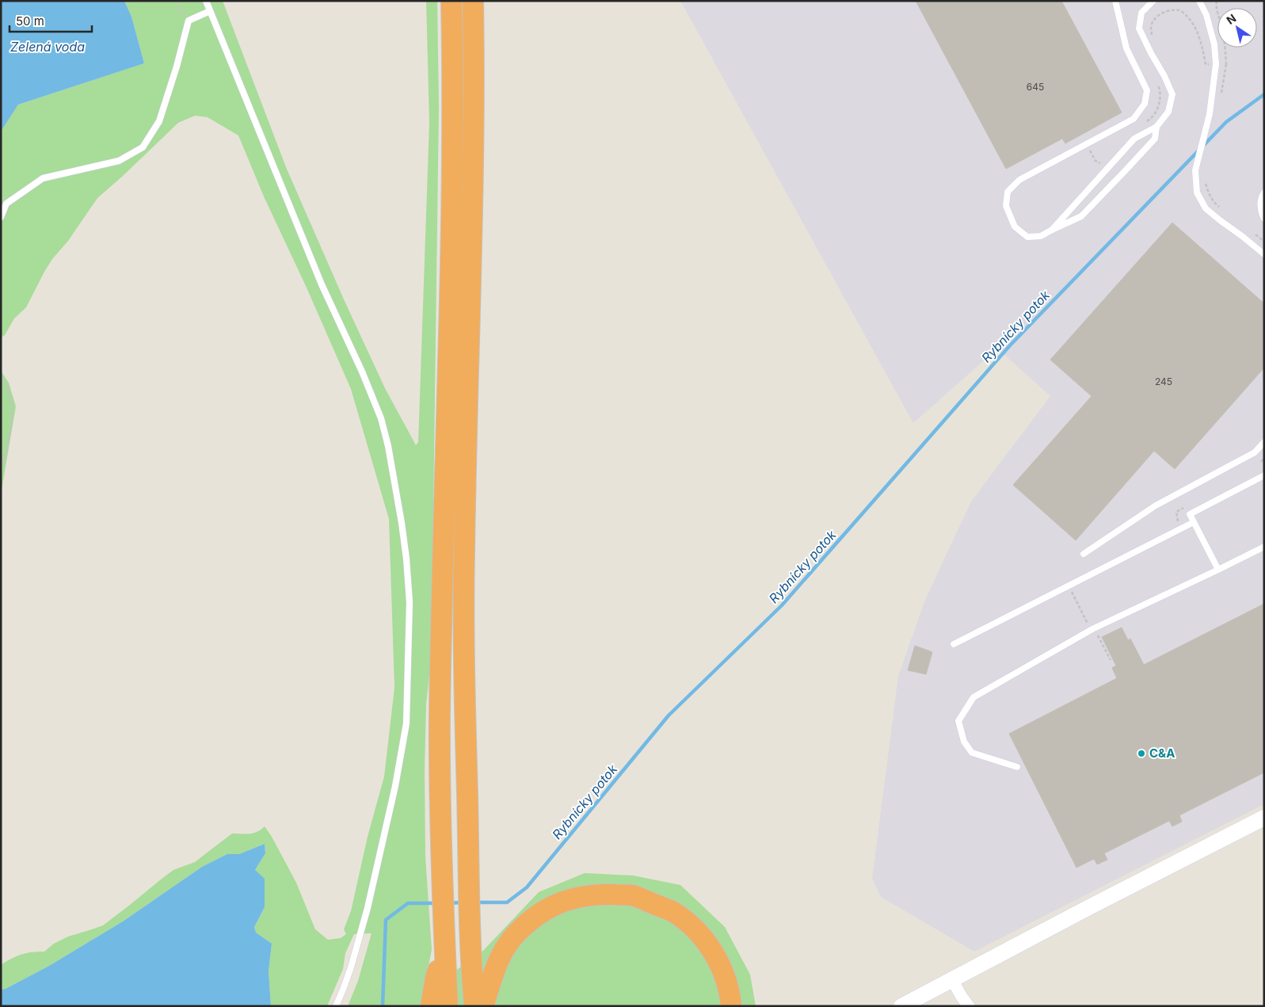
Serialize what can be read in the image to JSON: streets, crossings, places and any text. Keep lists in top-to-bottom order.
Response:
{
  "water": ["Zelená voda", "Rybnícky potok"],
  "places": ["C&A"],
  "house_numbers": ["645", "245"],
  "scale_bar": "50 m",
  "north": "top left"
}
